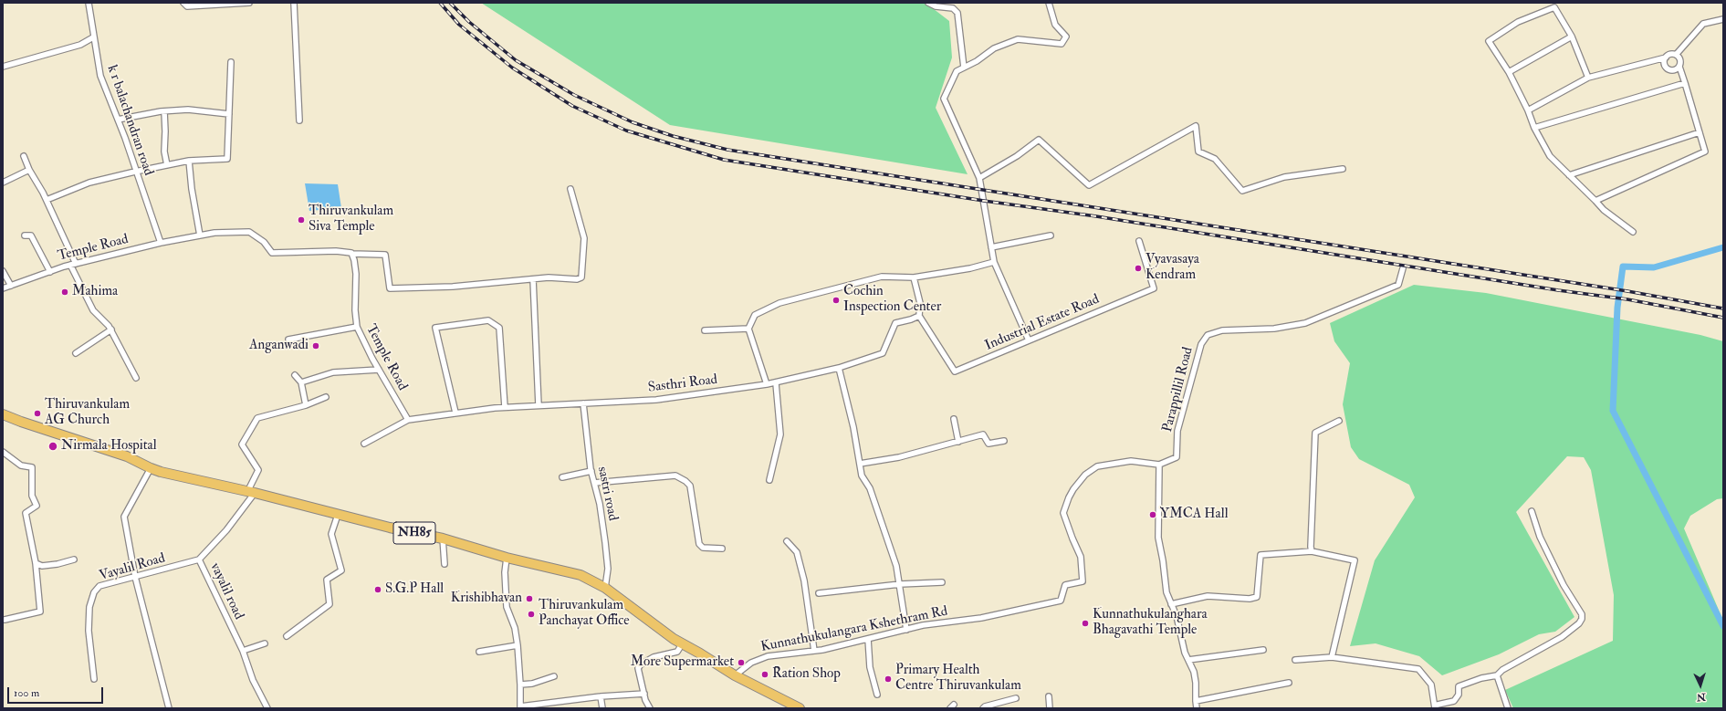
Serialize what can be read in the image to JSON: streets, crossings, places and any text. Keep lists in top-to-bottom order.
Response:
{
  "streets": {
    "highway": ["NH85"],
    "street": [
      "k r balachandran road",
      "Temple Road",
      "Industrial Estate Road",
      "Sasthri Road",
      "Parappillil Road",
      "sastri road",
      "Vayalil Road",
      "vayalil road",
      "Kunnathukulangara Kshethram Rd"
    ]
  },
  "crossings": [
    ["k r balachandran road", "Temple Road"],
    ["Industrial Estate Road", "Sasthri Road"],
    ["Sasthri Road", "sastri road"],
    ["Parappillil Road", "Kunnathukulangara Kshethram Rd"],
    ["sastri road", "NH85"],
    ["NH85", "vayalil road"],
    ["NH85", "Kunnathukulangara Kshethram Rd"],
    ["Vayalil Road", "vayalil road"]
  ],
  "places": [
    "Thiruvankulam Siva Temple",
    "Vyavasaya Kendram",
    "Mahima",
    "Cochin Inspection Center",
    "Anganwadi",
    "Thiruvankulam AG Church",
    "Nirmala Hospital",
    "YMCA Hall",
    "S.G.P Hall",
    "Krishibhavan",
    "Thiruvankulam Panchayat Office",
    "Kunnathukulanghara Bhagavathi Temple",
    "More Supermarket",
    "Ration Shop",
    "Primary Health Centre Thiruvankulam"
  ],
  "scale_bar": "100 m",
  "north": "bottom"
}
